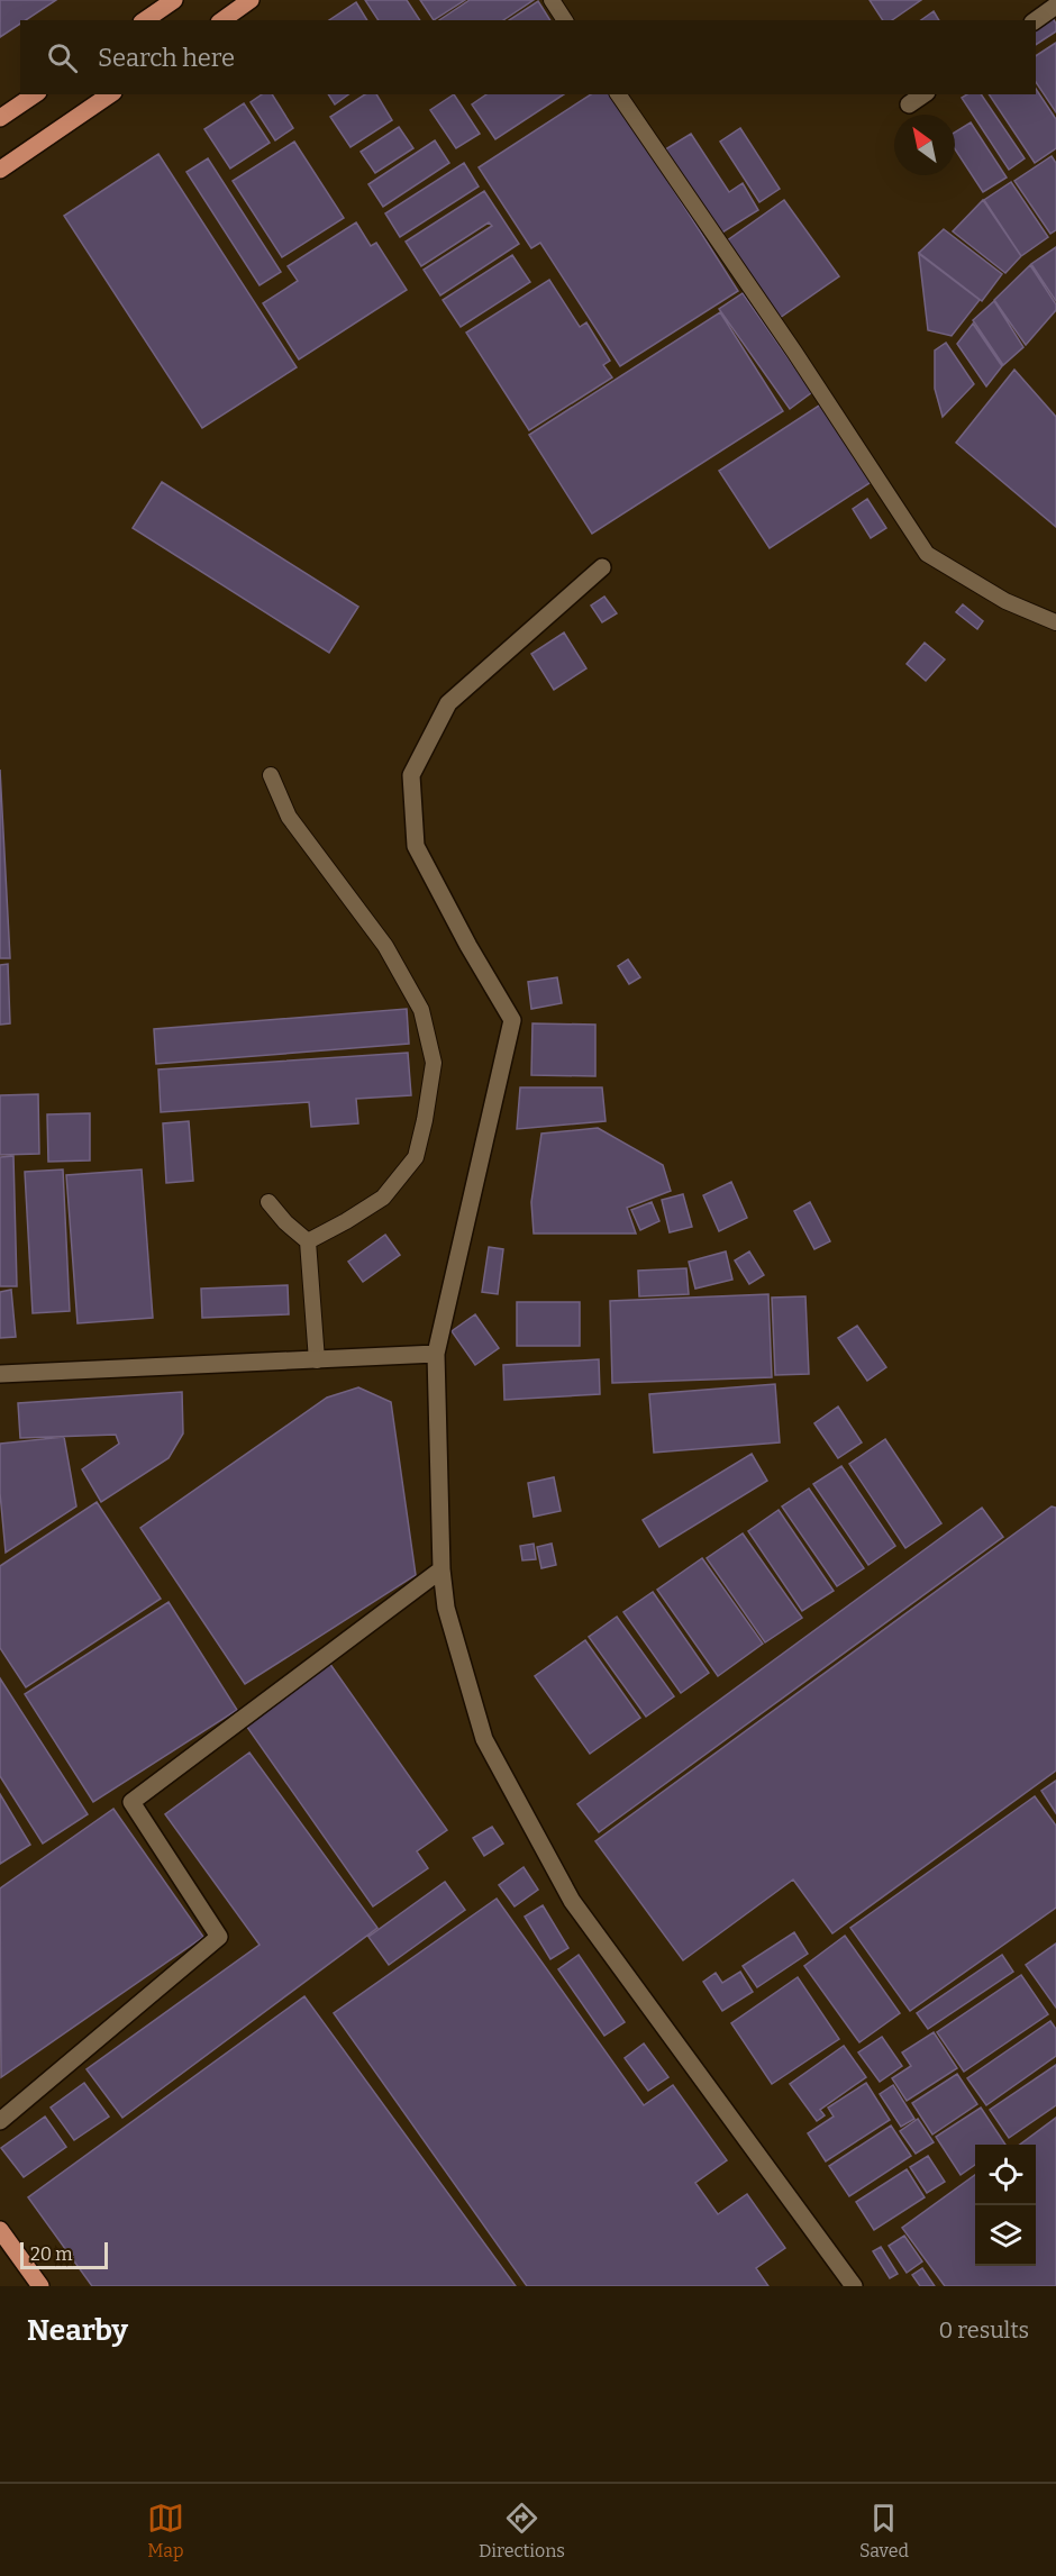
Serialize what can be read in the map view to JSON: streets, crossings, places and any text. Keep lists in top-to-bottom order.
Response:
{
  "scale_bar": "20 m",
  "north": "top left",
  "page": {
    "search": "Search here",
    "scale": "20 m",
    "heading": ["Nearby", "0 results"],
    "nav": ["Map", "Directions", "Saved"]
  }
}
